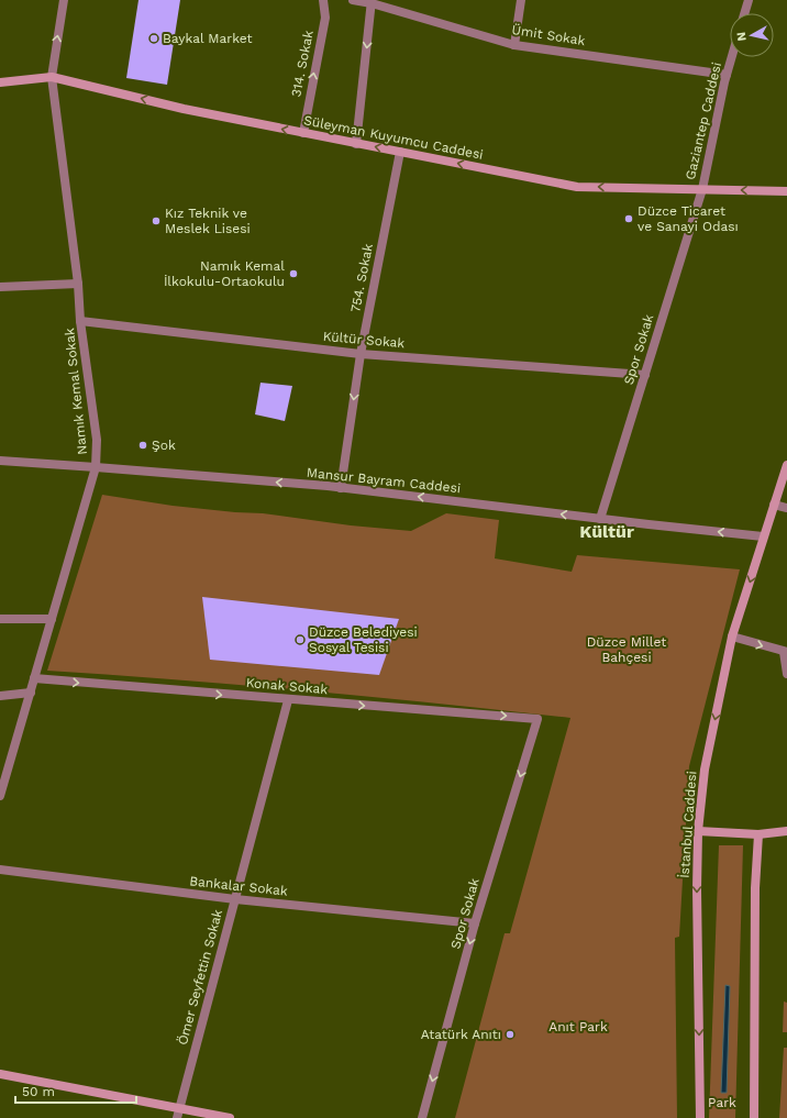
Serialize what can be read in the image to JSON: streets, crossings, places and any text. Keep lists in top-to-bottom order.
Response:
{
  "streets": {
    "main road": ["Süleyman Kuyumcu Caddesi", "İstanbul Caddesi"],
    "street": [
      "Ümit Sokak",
      "314. Sokak",
      "Gaziantep Caddesi",
      "754. Sokak",
      "Kültür Sokak",
      "Spor Sokak",
      "Namık Kemal Sokak",
      "Mansur Bayram Caddesi",
      "Konak Sokak",
      "Bankalar Sokak",
      "Ömer Seyfettin Sokak"
    ]
  },
  "crossings": [
    ["Ümit Sokak", "Gaziantep Caddesi"],
    ["314. Sokak", "Süleyman Kuyumcu Caddesi"],
    ["Gaziantep Caddesi", "Süleyman Kuyumcu Caddesi"],
    ["Gaziantep Caddesi", "Spor Sokak"],
    ["Süleyman Kuyumcu Caddesi", "754. Sokak"],
    ["Süleyman Kuyumcu Caddesi", "Spor Sokak"],
    ["Süleyman Kuyumcu Caddesi", "Namık Kemal Sokak"],
    ["754. Sokak", "Kültür Sokak"],
    ["754. Sokak", "Mansur Bayram Caddesi"],
    ["Kültür Sokak", "Spor Sokak"],
    ["Kültür Sokak", "Namık Kemal Sokak"],
    ["Spor Sokak", "Mansur Bayram Caddesi"],
    ["Spor Sokak", "Konak Sokak"],
    ["Spor Sokak", "Bankalar Sokak"],
    ["Namık Kemal Sokak", "Mansur Bayram Caddesi"],
    ["Namık Kemal Sokak", "Konak Sokak"],
    ["Mansur Bayram Caddesi", "İstanbul Caddesi"],
    ["Konak Sokak", "Ömer Seyfettin Sokak"],
    ["Bankalar Sokak", "Ömer Seyfettin Sokak"]
  ],
  "one_way": [
    "Süleyman Kuyumcu Caddesi",
    "754. Sokak",
    "Spor Sokak",
    "Mansur Bayram Caddesi",
    "Konak Sokak"
  ],
  "districts": ["Kültür"],
  "parks": ["Düzce Millet Bahçesi", "Anıt Park", "Park"],
  "places": [
    "Baykal Market",
    "Düzce Ticaret ve Sanayi Odası",
    "Kız Teknik ve Meslek Lisesi",
    "Namık Kemal İlkokulu-Ortaokulu",
    "Şok",
    "Düzce Belediyesi Sosyal Tesisi",
    "Atatürk Anıtı"
  ],
  "scale_bar": "50 m",
  "north": "left"
}
